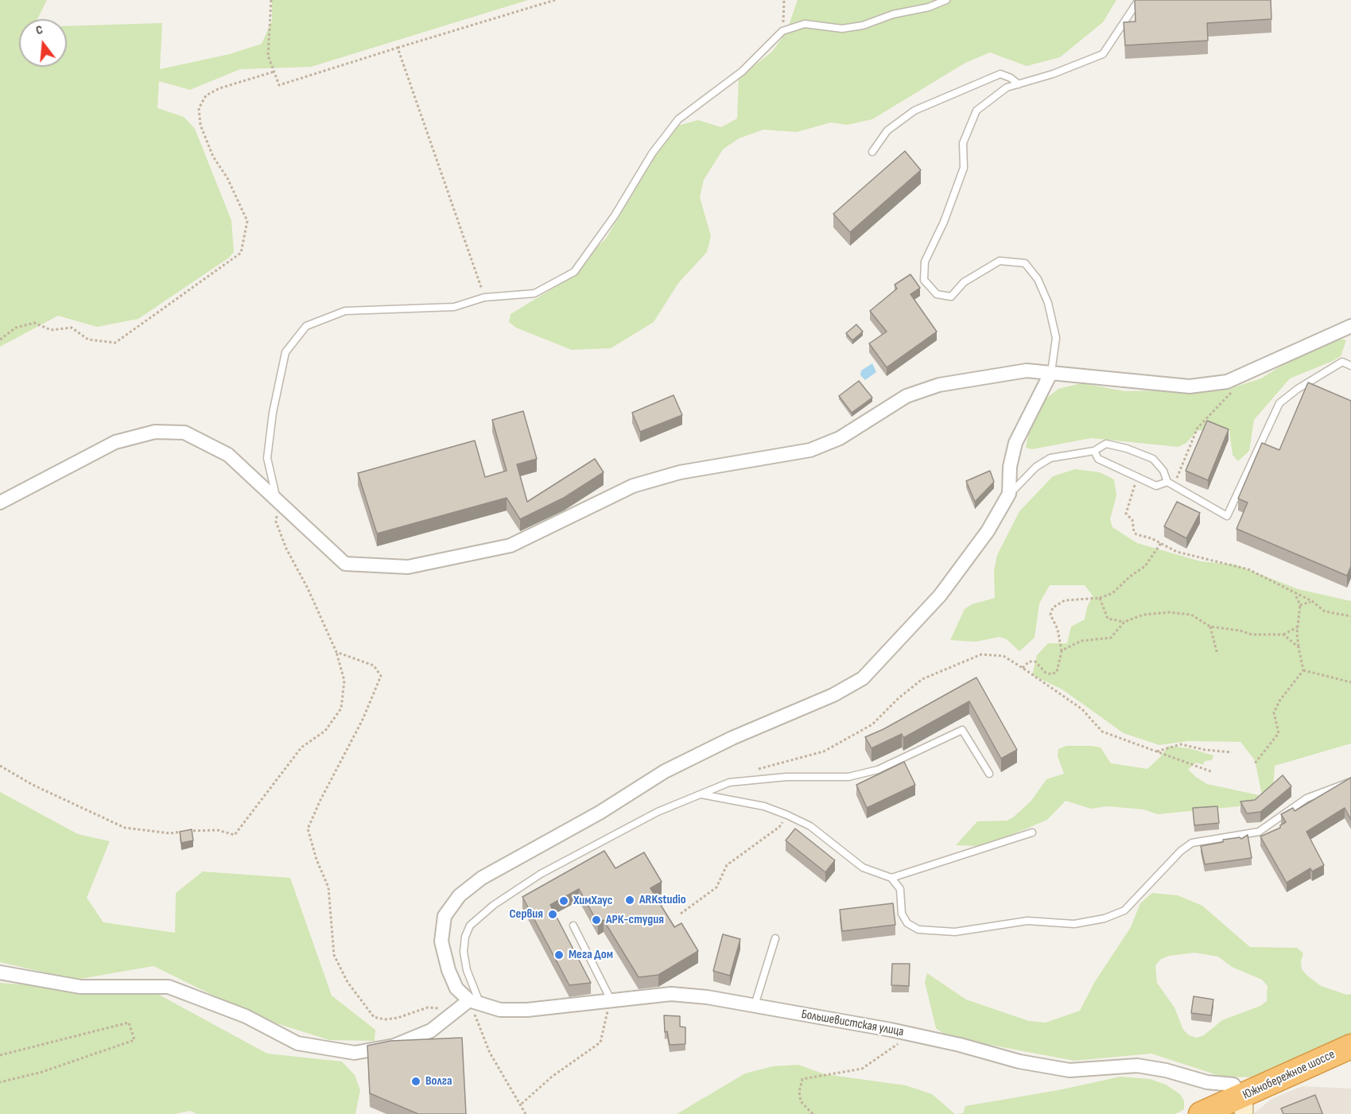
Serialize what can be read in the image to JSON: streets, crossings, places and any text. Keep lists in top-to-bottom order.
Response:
{
  "streets": {
    "highway": ["Южнобережное шоссе"],
    "street": ["Большевистская улица"]
  },
  "crossings": [
    ["Большевистская улица", "Южнобережное шоссе"]
  ],
  "places": [
    "ARKstudio",
    "ХимХаус",
    "Сервия",
    "АРК-студия",
    "Мега Дом",
    "Волга"
  ],
  "north": "top"
}
